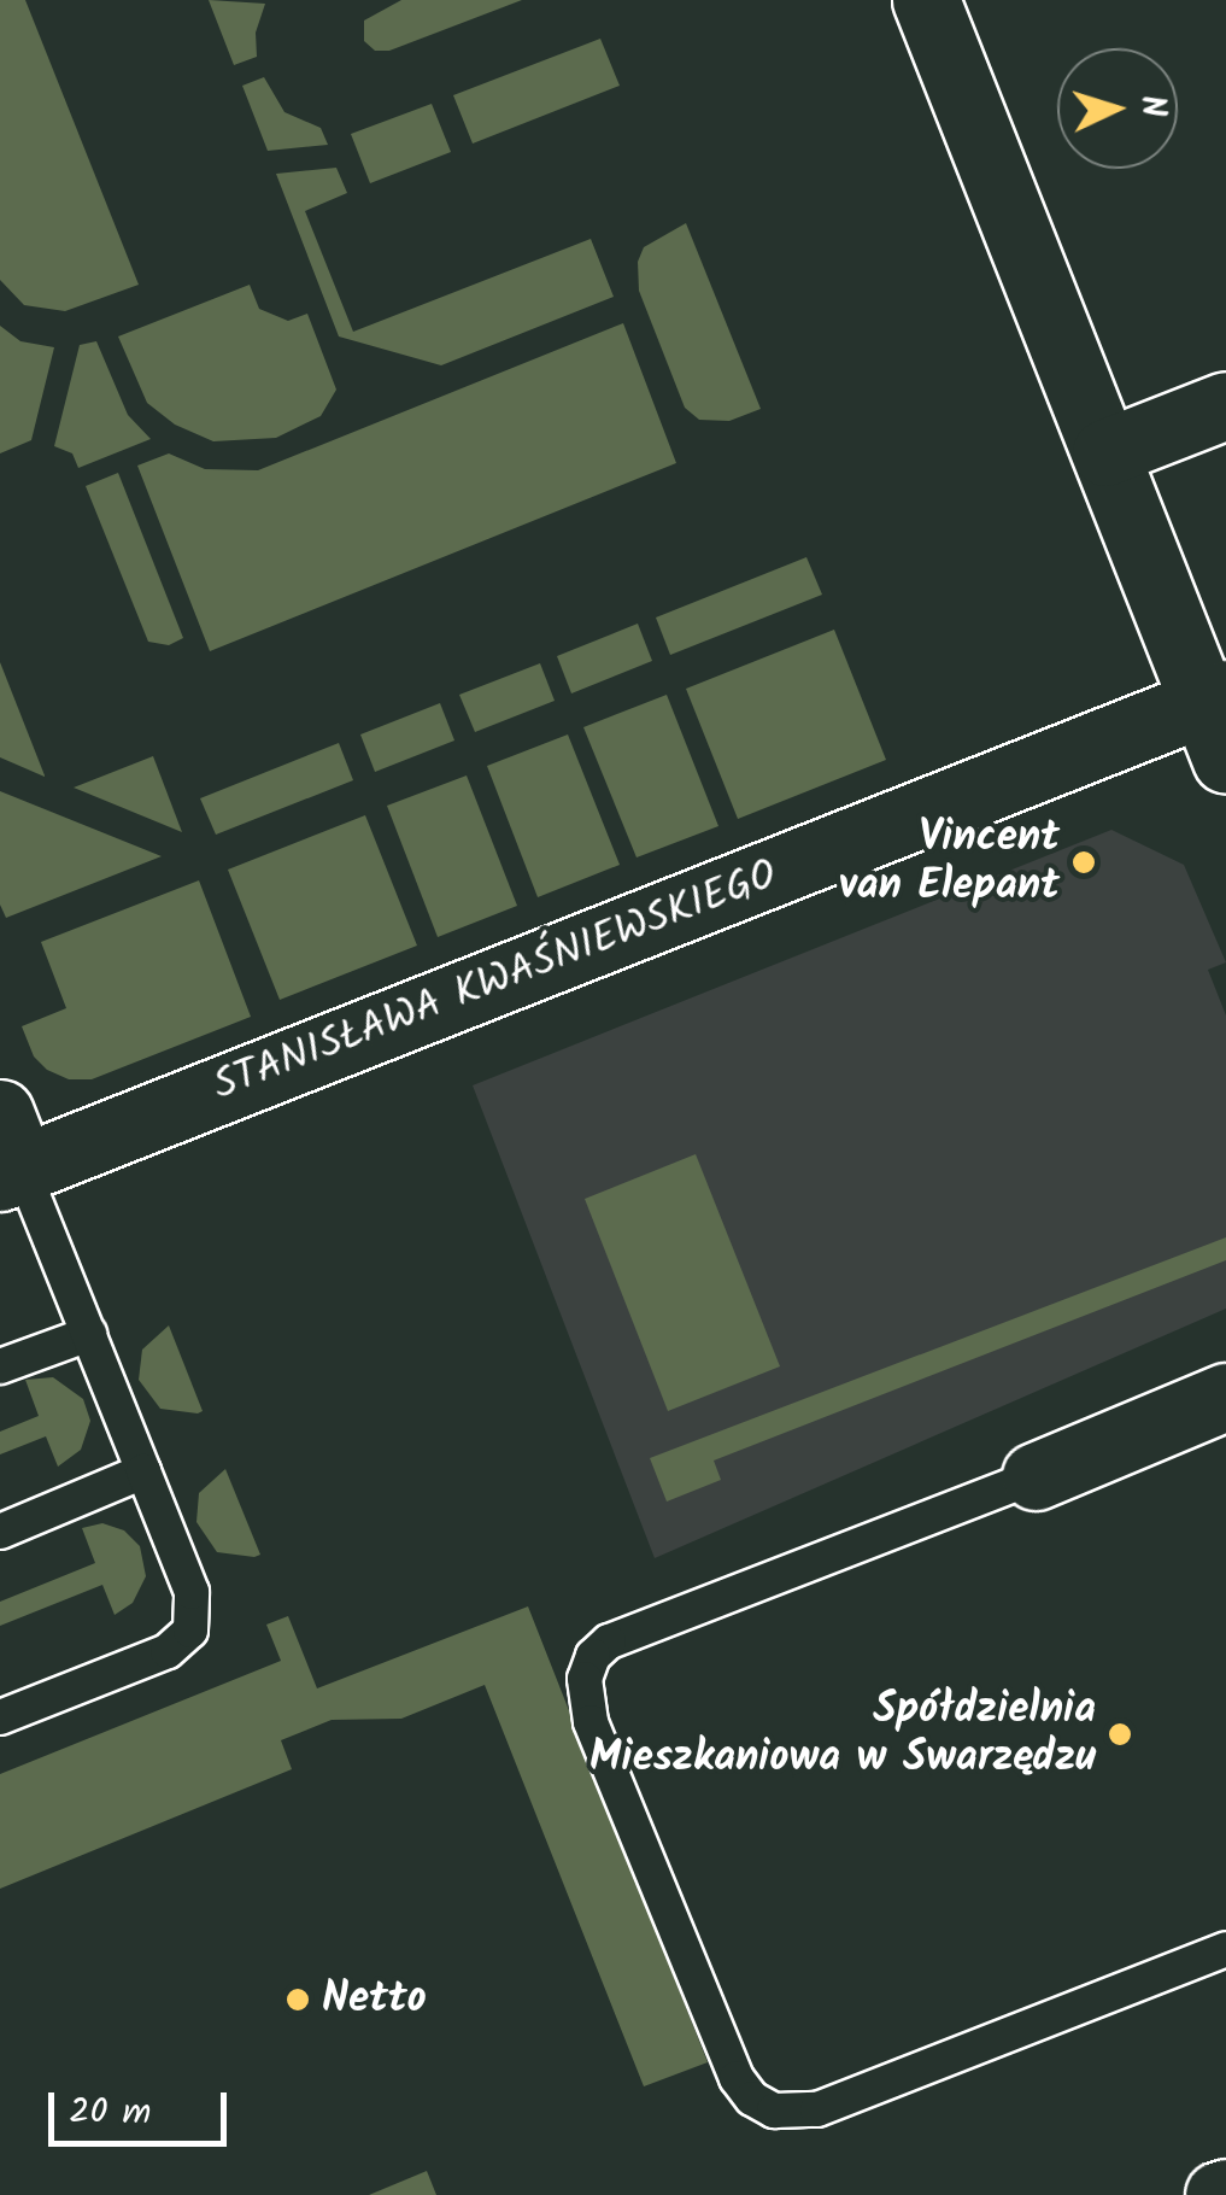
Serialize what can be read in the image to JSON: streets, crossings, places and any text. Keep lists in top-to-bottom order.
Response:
{
  "streets": {
    "street": ["STANISŁAWA KWAŚNIEWSKIEGO"]
  },
  "places": ["Vincent van Elepant", "Spółdzielnia Mieszkaniowa w Swarzędzu", "Netto"],
  "scale_bar": "20 m",
  "north": "right"
}
